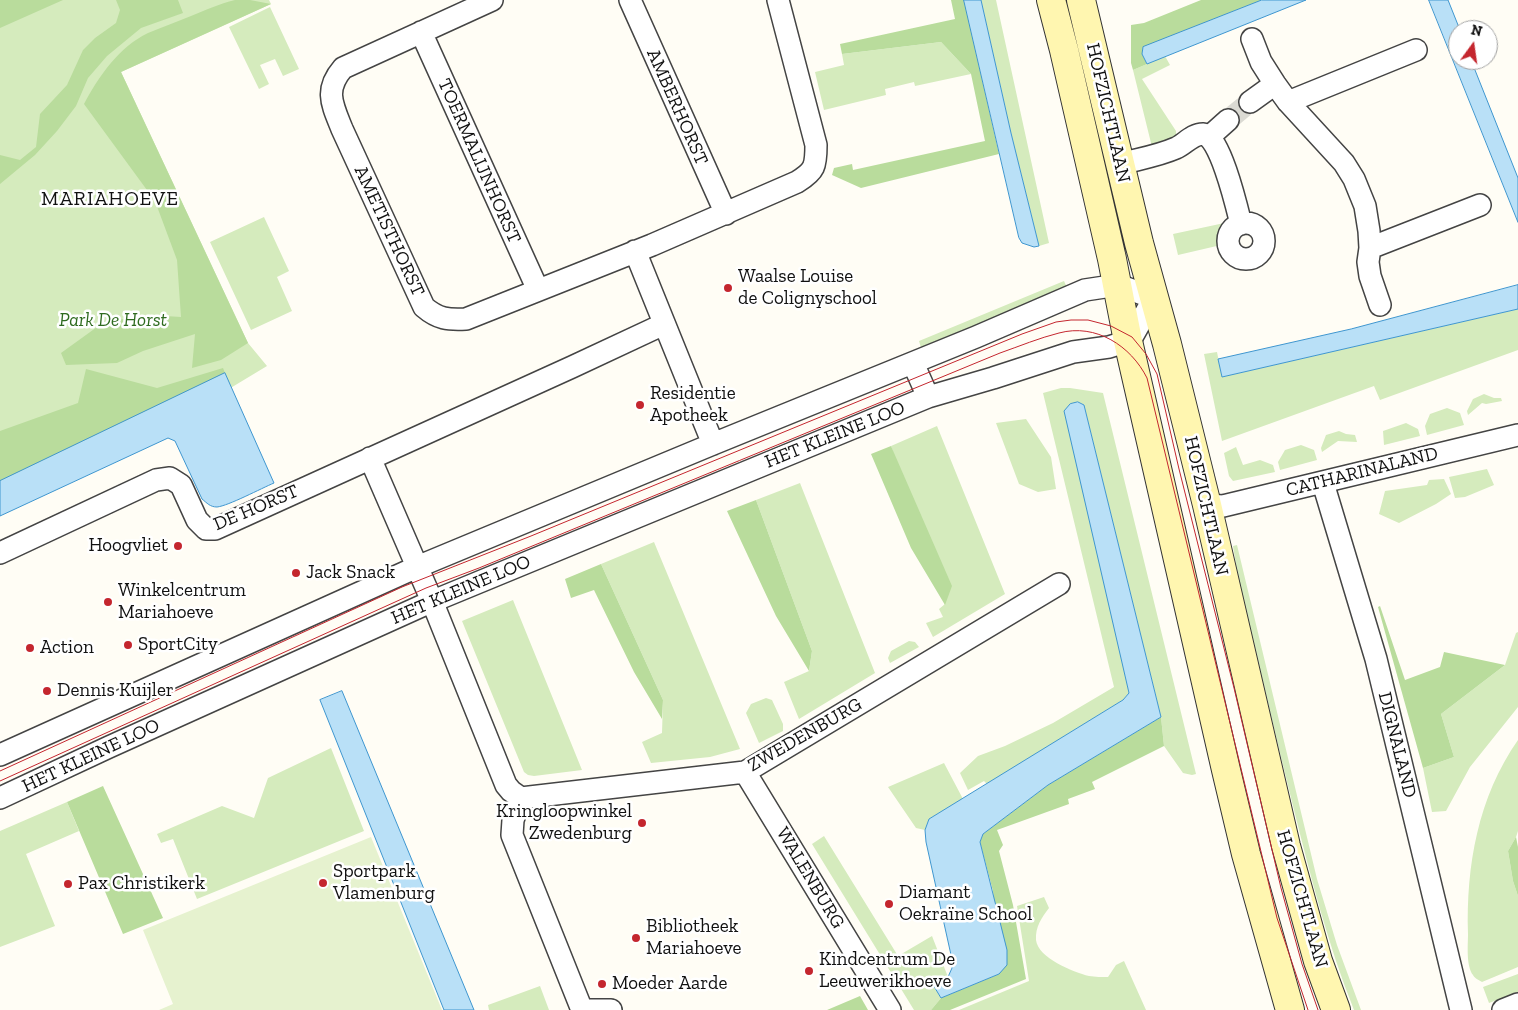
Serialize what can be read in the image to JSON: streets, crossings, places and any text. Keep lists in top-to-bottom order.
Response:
{
  "streets": {
    "main road": ["HOFZICHTLAAN"],
    "street": [
      "AMBERHORST",
      "TOERMALIJNHORST",
      "AMETISTHORST",
      "HET KLEINE LOO",
      "CATHARINALAND",
      "DE HORST",
      "ZWEDENBURG",
      "DIGNALAND",
      "WALENBURG"
    ]
  },
  "crossings": [
    ["AMBERHORST", "AMETISTHORST"],
    ["HOFZICHTLAAN", "HET KLEINE LOO"],
    ["HOFZICHTLAAN", "CATHARINALAND"],
    ["TOERMALIJNHORST", "AMETISTHORST"],
    ["CATHARINALAND", "DIGNALAND"],
    ["ZWEDENBURG", "WALENBURG"]
  ],
  "districts": ["MARIAHOEVE"],
  "parks": ["Park De Horst"],
  "places": [
    "Waalse Louise de Colignyschool",
    "Residentie Apotheek",
    "Hoogvliet",
    "Jack Snack",
    "Winkelcentrum Mariahoeve",
    "SportCity",
    "Action",
    "Dennis Kuijler",
    "Kringloopwinkel Zwedenburg",
    "Sportpark Vlamenburg",
    "Pax Christikerk",
    "Diamant Oekraïne School",
    "Bibliotheek Mariahoeve",
    "Kindcentrum De Leeuwerikhoeve",
    "Moeder Aarde"
  ],
  "north": "top"
}
